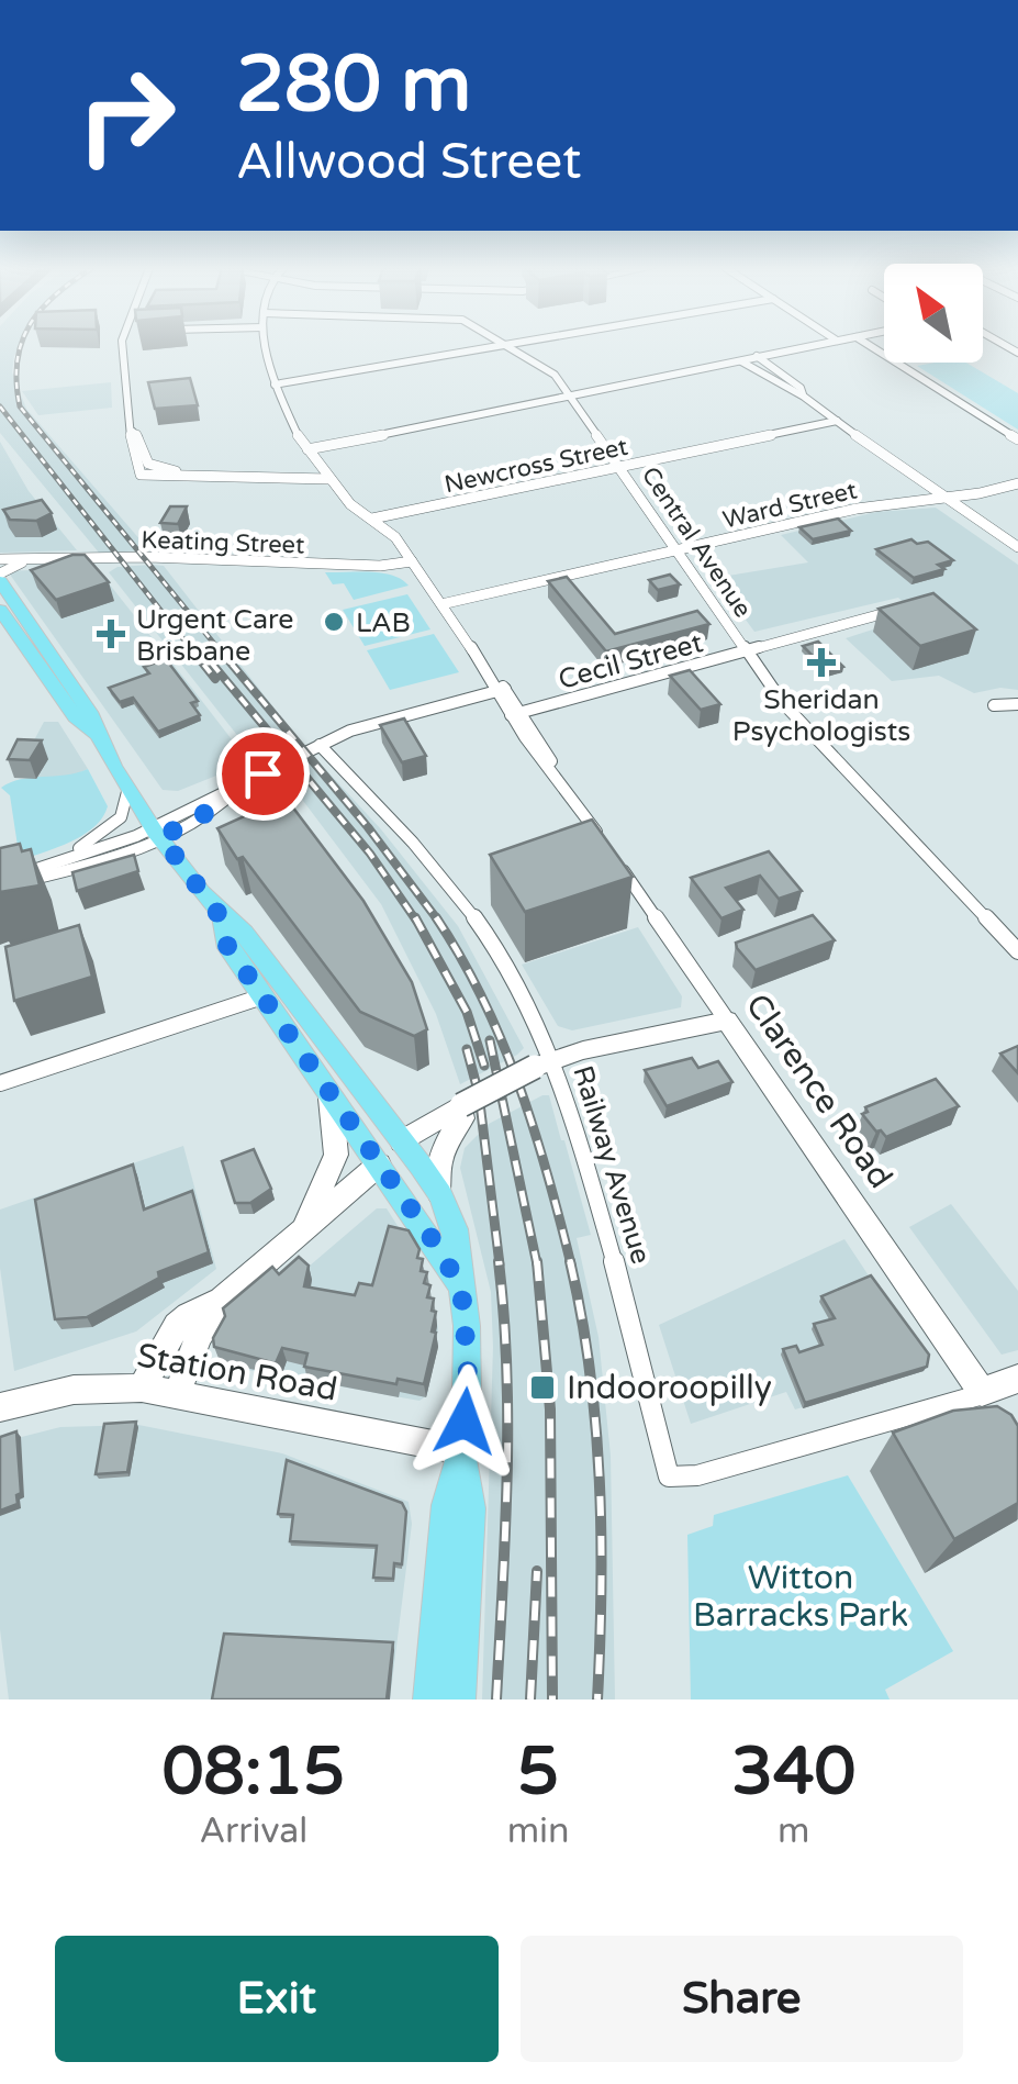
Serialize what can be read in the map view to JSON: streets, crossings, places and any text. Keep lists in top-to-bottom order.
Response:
{
  "streets": {
    "main road": ["Clarence Road", "Station Road"],
    "street": [
      "Newcross Street",
      "Ward Street",
      "Keating Street",
      "Central Avenue",
      "Cecil Street",
      "Railway Avenue"
    ]
  },
  "crossings": [
    ["Newcross Street", "Central Avenue"],
    ["Ward Street", "Central Avenue"],
    ["Central Avenue", "Cecil Street"],
    ["Clarence Road", "Railway Avenue"]
  ],
  "parks": ["Witton Barracks Park"],
  "places": {
    "other": ["LAB"],
    "health": ["Urgent Care Brisbane", "Sheridan Psychologists"],
    "transit": ["Indooroopilly"]
  },
  "north": "top left",
  "page": {
    "turn": ["280 m", "Allwood Street"],
    "eta": [
      "08:15",
      "Arrival",
      "5",
      "min",
      "340",
      "m"
    ],
    "buttons": ["Exit", "Share"]
  }
}
